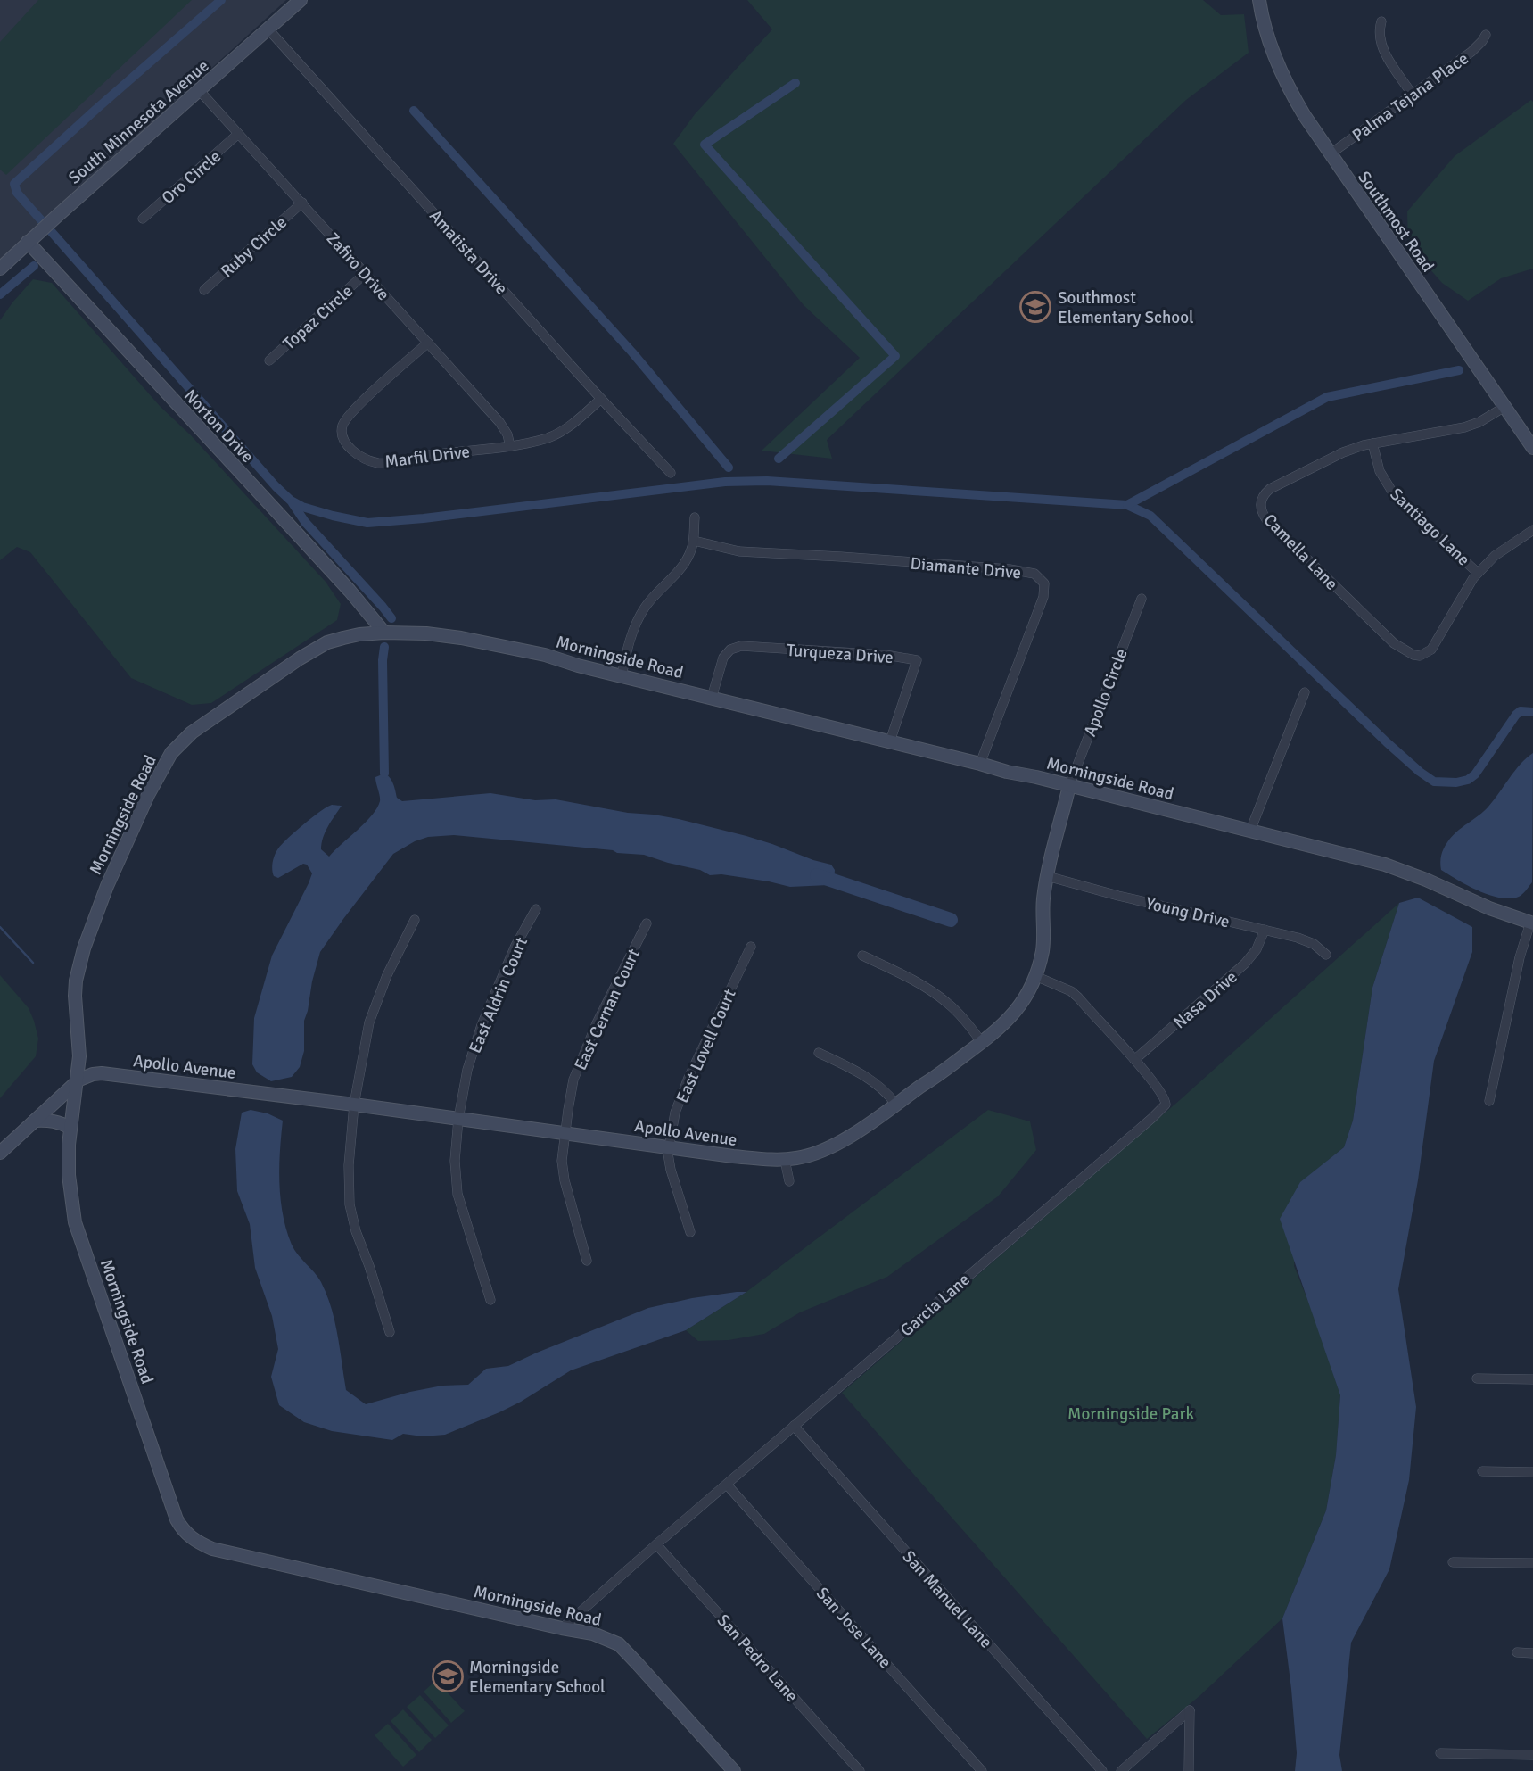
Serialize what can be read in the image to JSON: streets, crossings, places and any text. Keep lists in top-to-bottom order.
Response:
{
  "streets": {
    "street": [
      "Palma Tejana Place",
      "South Minnesota Avenue",
      "Oro Circle",
      "Southmost Road",
      "Ruby Circle",
      "Amatista Drive",
      "Zafiro Drive",
      "Topaz Circle",
      "Norton Drive",
      "Marfil Drive",
      "Santiago Lane",
      "Camella Lane",
      "Diamante Drive",
      "Turqueza Drive",
      "Morningside Road",
      "Apollo Circle",
      "Young Drive",
      "East Aldrin Court",
      "Nasa Drive",
      "East Cernan Court",
      "East Lovell Court",
      "Apollo Avenue",
      "Garcia Lane",
      "San Manuel Lane",
      "San Jose Lane",
      "San Pedro Lane"
    ]
  },
  "crossings": [
    ["Palma Tejana Place", "Southmost Road"],
    ["South Minnesota Avenue", "Amatista Drive"],
    ["South Minnesota Avenue", "Zafiro Drive"],
    ["South Minnesota Avenue", "Norton Drive"],
    ["Oro Circle", "Zafiro Drive"],
    ["Southmost Road", "Camella Lane"],
    ["Ruby Circle", "Zafiro Drive"],
    ["Amatista Drive", "Marfil Drive"],
    ["Zafiro Drive", "Topaz Circle"],
    ["Zafiro Drive", "Marfil Drive"],
    ["Norton Drive", "Morningside Road"],
    ["Santiago Lane", "Camella Lane"],
    ["Diamante Drive", "Morningside Road"],
    ["Turqueza Drive", "Morningside Road"],
    ["Morningside Road", "Apollo Circle"],
    ["Morningside Road", "Apollo Avenue"],
    ["Morningside Road", "Garcia Lane"],
    ["Apollo Circle", "Apollo Avenue"],
    ["Young Drive", "Nasa Drive"],
    ["Young Drive", "Apollo Avenue"],
    ["East Aldrin Court", "Apollo Avenue"],
    ["Nasa Drive", "Garcia Lane"],
    ["East Cernan Court", "Apollo Avenue"],
    ["East Lovell Court", "Apollo Avenue"],
    ["Apollo Avenue", "Garcia Lane"],
    ["Garcia Lane", "San Manuel Lane"],
    ["Garcia Lane", "San Jose Lane"],
    ["Garcia Lane", "San Pedro Lane"]
  ],
  "parks": ["Morningside Park"],
  "places": {
    "school or university": ["Southmost Elementary School", "Morningside Elementary School"]
  }
}
